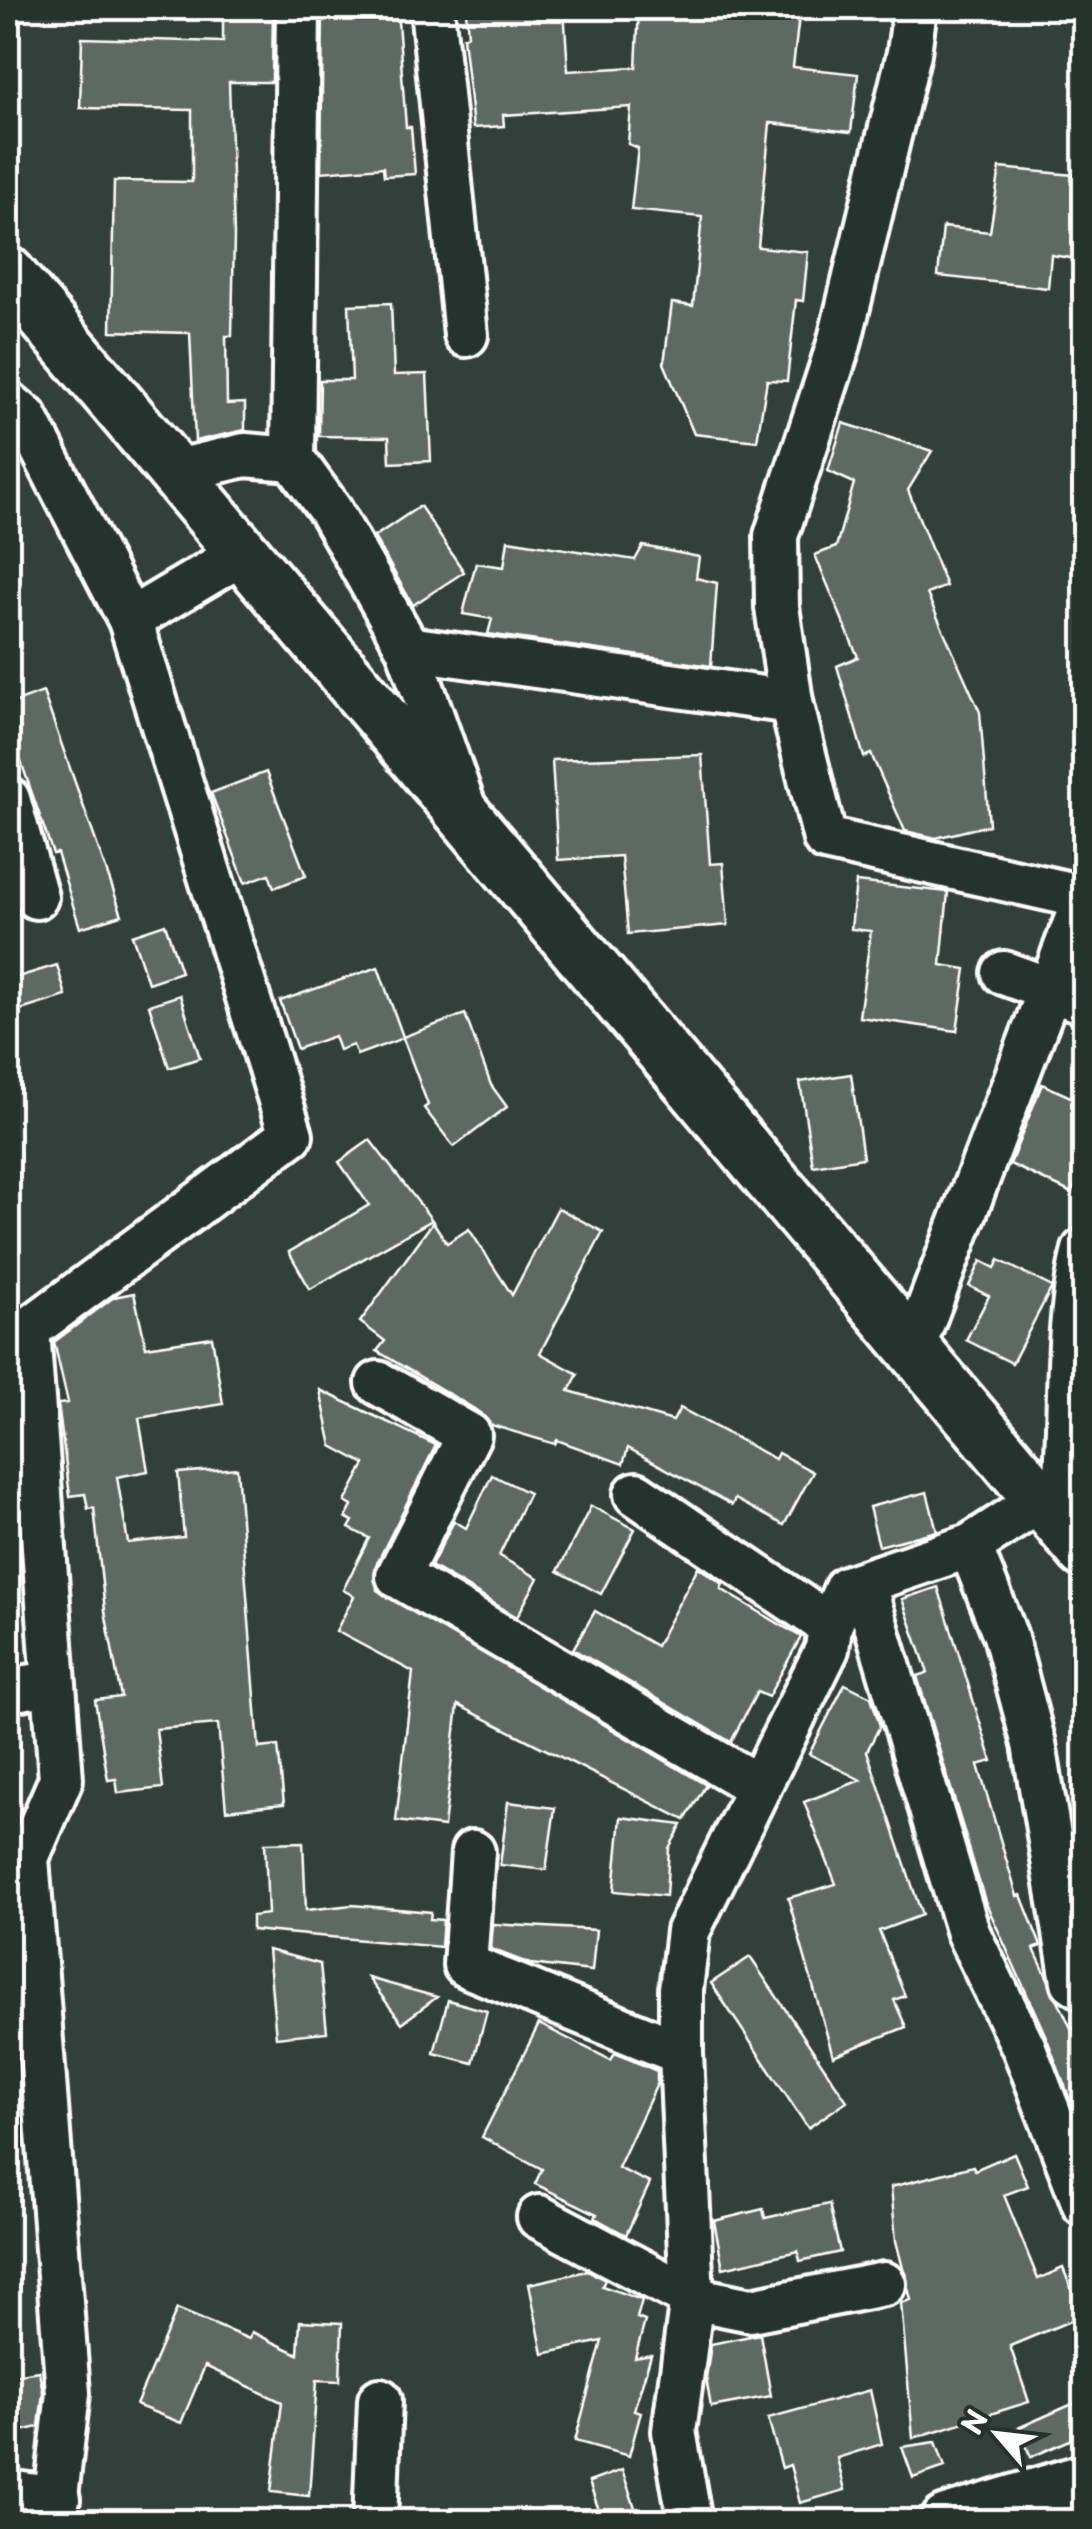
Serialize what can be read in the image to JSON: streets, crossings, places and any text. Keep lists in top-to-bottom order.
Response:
{
  "north": "top left"
}
